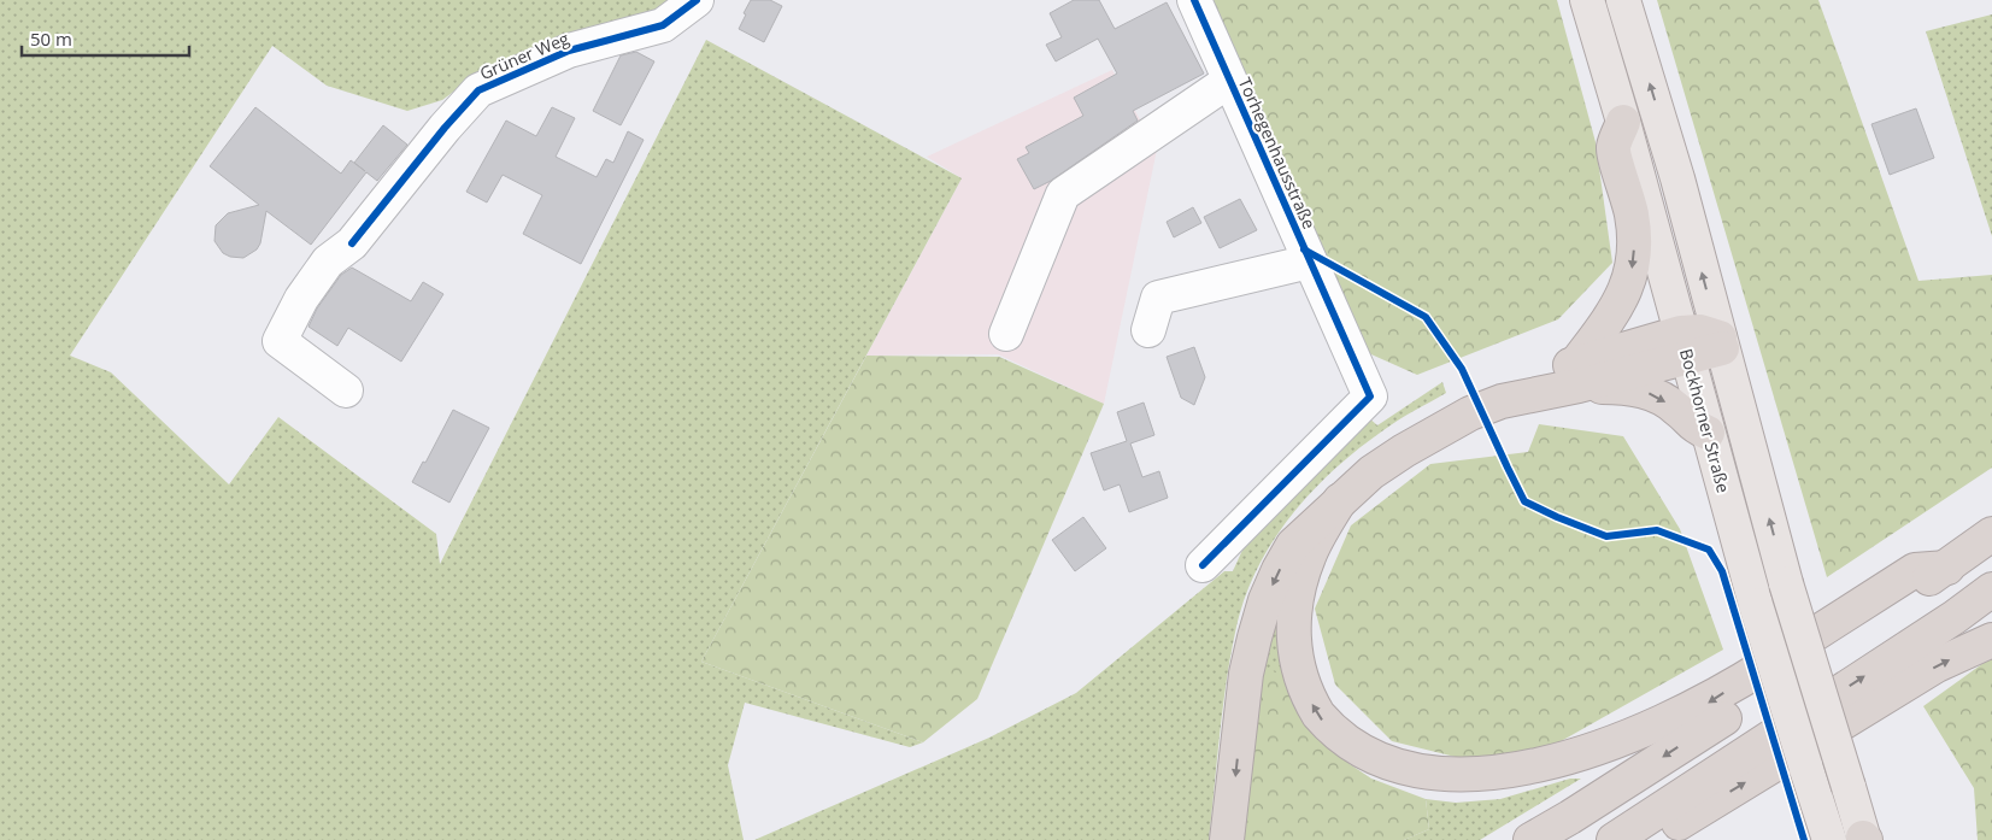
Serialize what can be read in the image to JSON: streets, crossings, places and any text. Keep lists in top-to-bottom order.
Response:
{
  "streets": {
    "main road": ["Bockhorner Straße"],
    "street": ["Grüner Weg", "Torhegenhausstraße"]
  },
  "scale_bar": "50 m"
}
